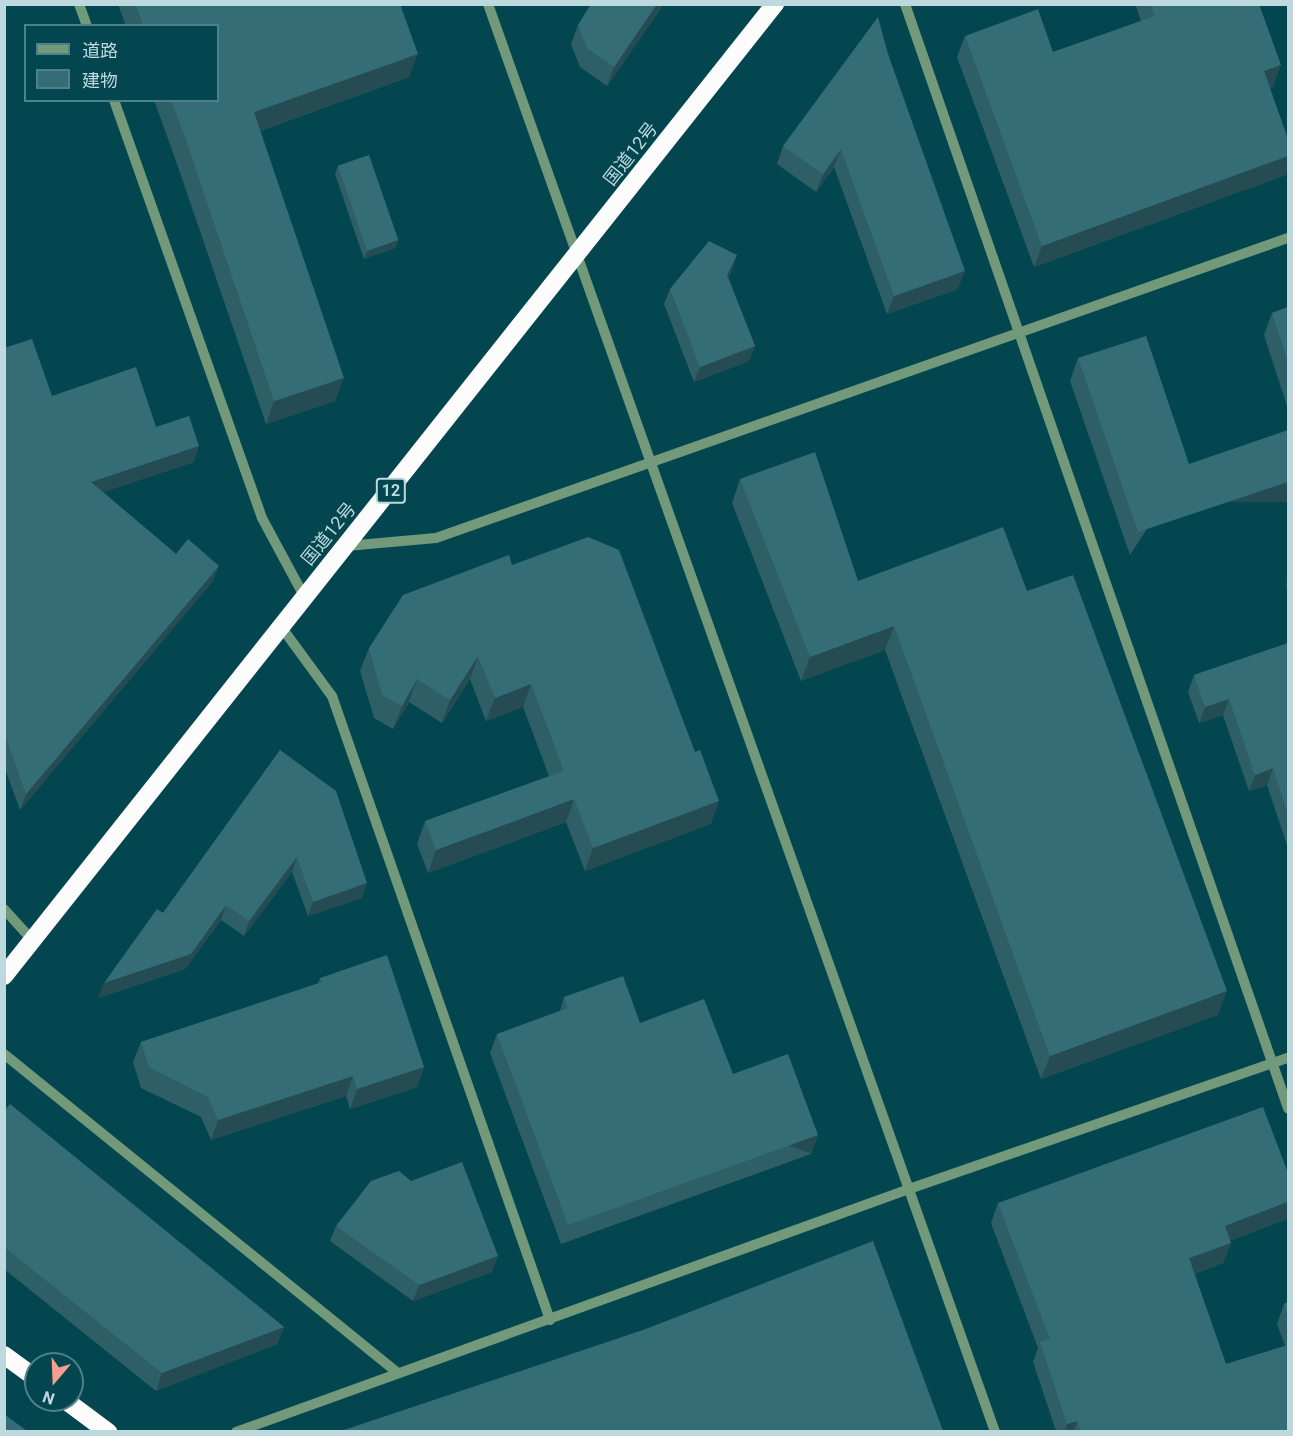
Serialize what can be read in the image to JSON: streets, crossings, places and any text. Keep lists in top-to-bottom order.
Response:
{
  "streets": {
    "highway": ["国道12号", "12"]
  },
  "legend": ["道路", "建物"],
  "north": "bottom"
}
